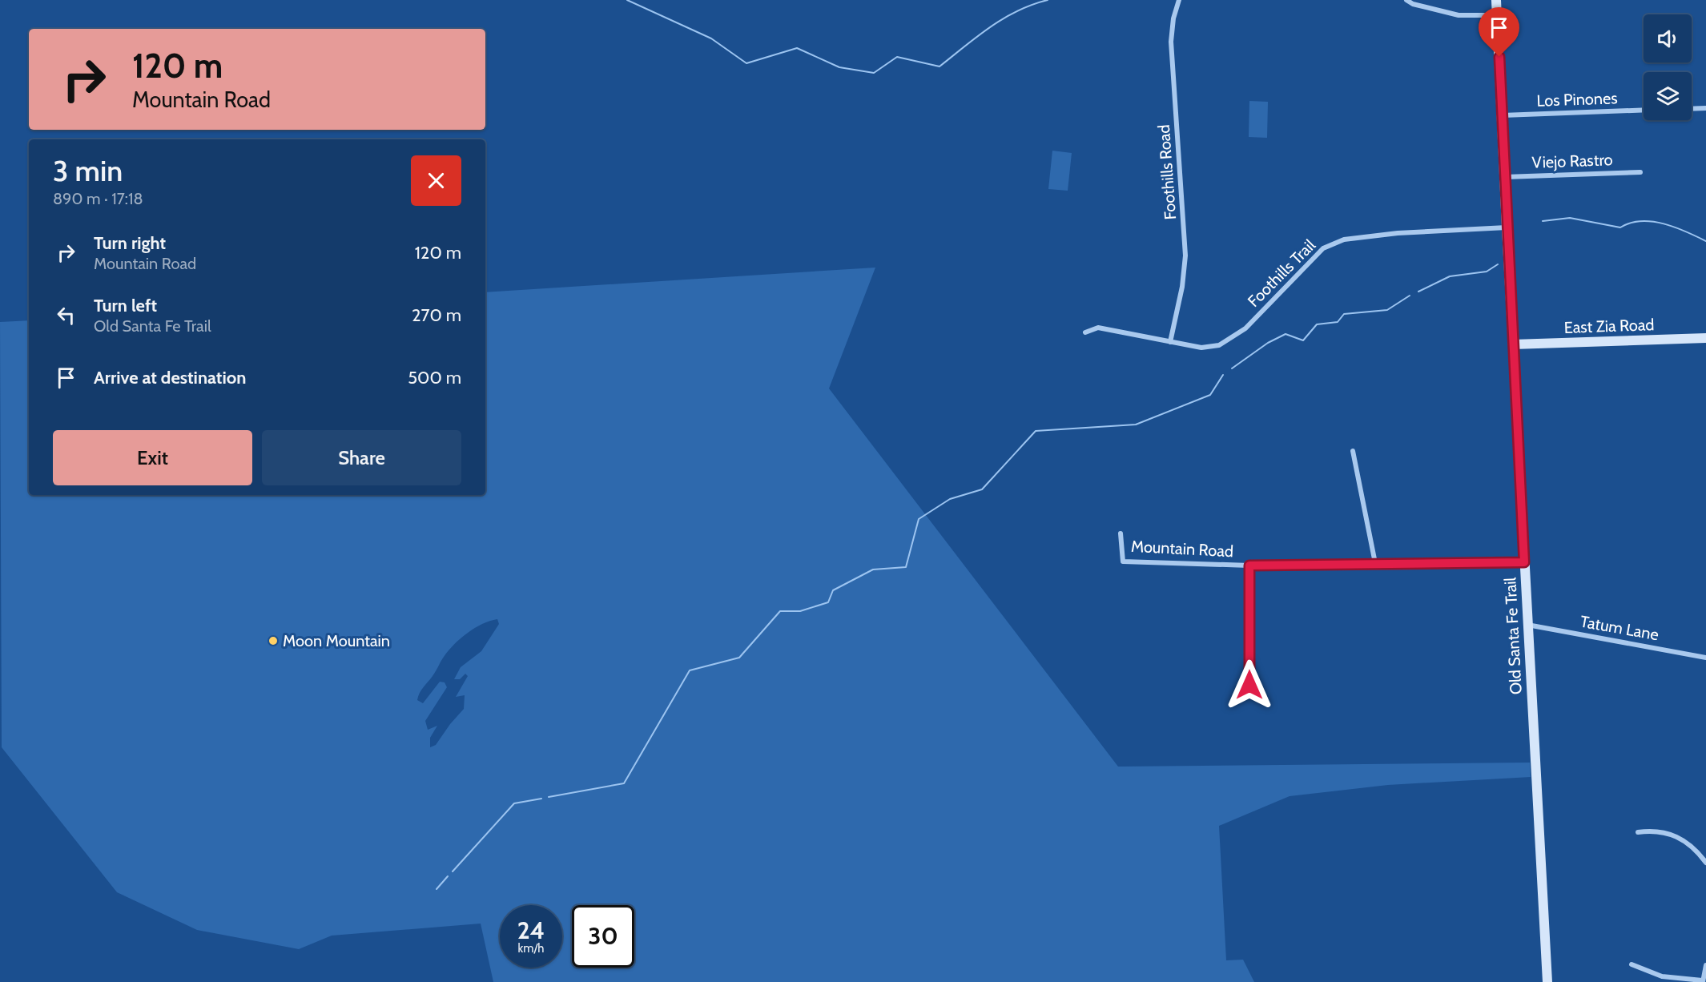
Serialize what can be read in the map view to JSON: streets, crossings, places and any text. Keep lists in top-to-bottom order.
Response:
{
  "streets": {
    "street": [
      "Los Pinones",
      "Viejo Rastro",
      "Foothills Road",
      "Foothills Trail",
      "East Zia Road",
      "Mountain Road",
      "Tatum Lane",
      "Old Santa Fe Trail"
    ]
  },
  "crossings": [
    ["Los Pinones", "Old Santa Fe Trail"],
    ["Viejo Rastro", "Old Santa Fe Trail"],
    ["Foothills Road", "Foothills Trail"],
    ["Foothills Trail", "Old Santa Fe Trail"],
    ["East Zia Road", "Old Santa Fe Trail"],
    ["Mountain Road", "Old Santa Fe Trail"],
    ["Tatum Lane", "Old Santa Fe Trail"]
  ],
  "places": ["Moon Mountain"],
  "page": {
    "turn": ["120 m", "Mountain Road"],
    "heading": ["3 min", "890 m · 17:18"],
    "list": [
      {
        "name": "Turn right",
        "note": "Mountain Road",
        "value": "120 m"
      },
      {
        "name": "Turn left",
        "note": "Old Santa Fe Trail",
        "value": "270 m"
      },
      {
        "name": "Arrive at destination",
        "value": "500 m"
      }
    ],
    "buttons": ["Exit", "Share"],
    "speed": "24 km/h",
    "limit": "30"
  }
}
